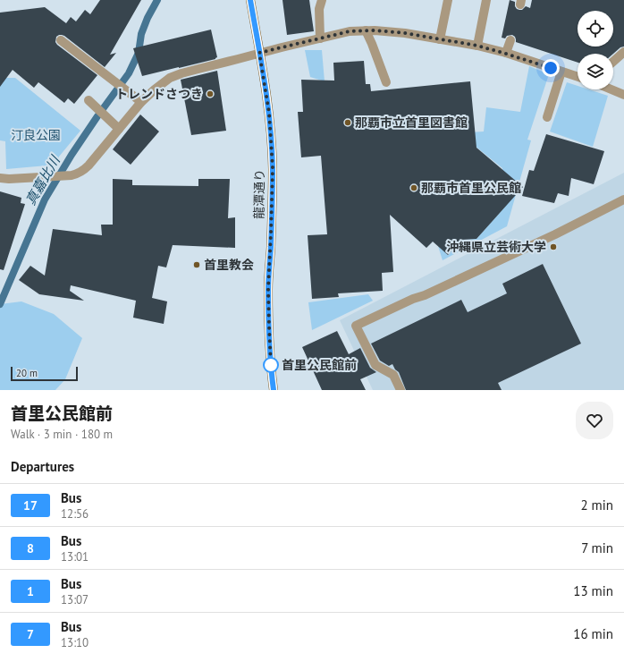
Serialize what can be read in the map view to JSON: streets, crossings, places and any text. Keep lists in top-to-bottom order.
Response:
{
  "streets": {
    "main road": ["龍潭通り"]
  },
  "water": ["真嘉比川"],
  "parks": ["汀良公園"],
  "places": [
    "トレンドさつき",
    "那覇市立首里図書館",
    "那覇市首里公民館",
    "沖縄県立芸術大学",
    "首里教会",
    "首里公民館前"
  ],
  "lines": ["bus line 17"],
  "scale_bar": "20 m",
  "page": {
    "scale": "20 m",
    "heading": [
      ["首里公民館前", "Walk · 3 min · 180 m"],
      "Departures"
    ],
    "list": [
      {
        "mark": "17",
        "name": "Bus",
        "note": "12:56",
        "value": "2 min"
      },
      {
        "mark": "8",
        "name": "Bus",
        "note": "13:01",
        "value": "7 min"
      },
      {
        "mark": "1",
        "name": "Bus",
        "note": "13:07",
        "value": "13 min"
      },
      {
        "mark": "7",
        "name": "Bus",
        "note": "13:10",
        "value": "16 min"
      }
    ]
  }
}
